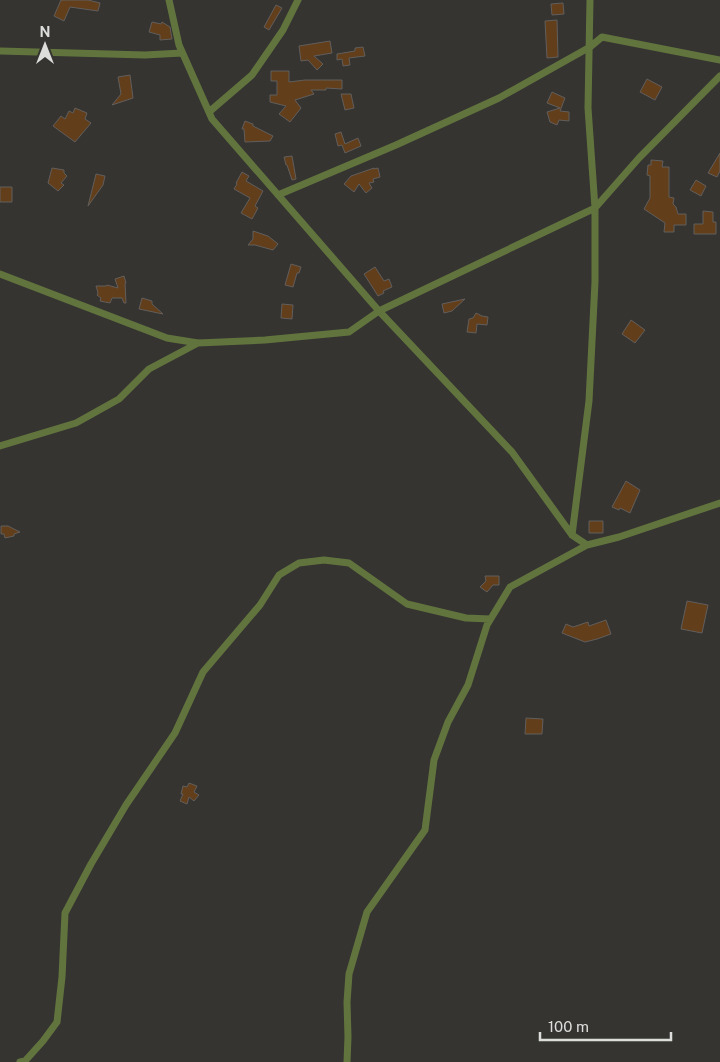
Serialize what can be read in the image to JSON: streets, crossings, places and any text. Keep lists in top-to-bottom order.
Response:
{
  "scale_bar": "100 m",
  "north": "top"
}
